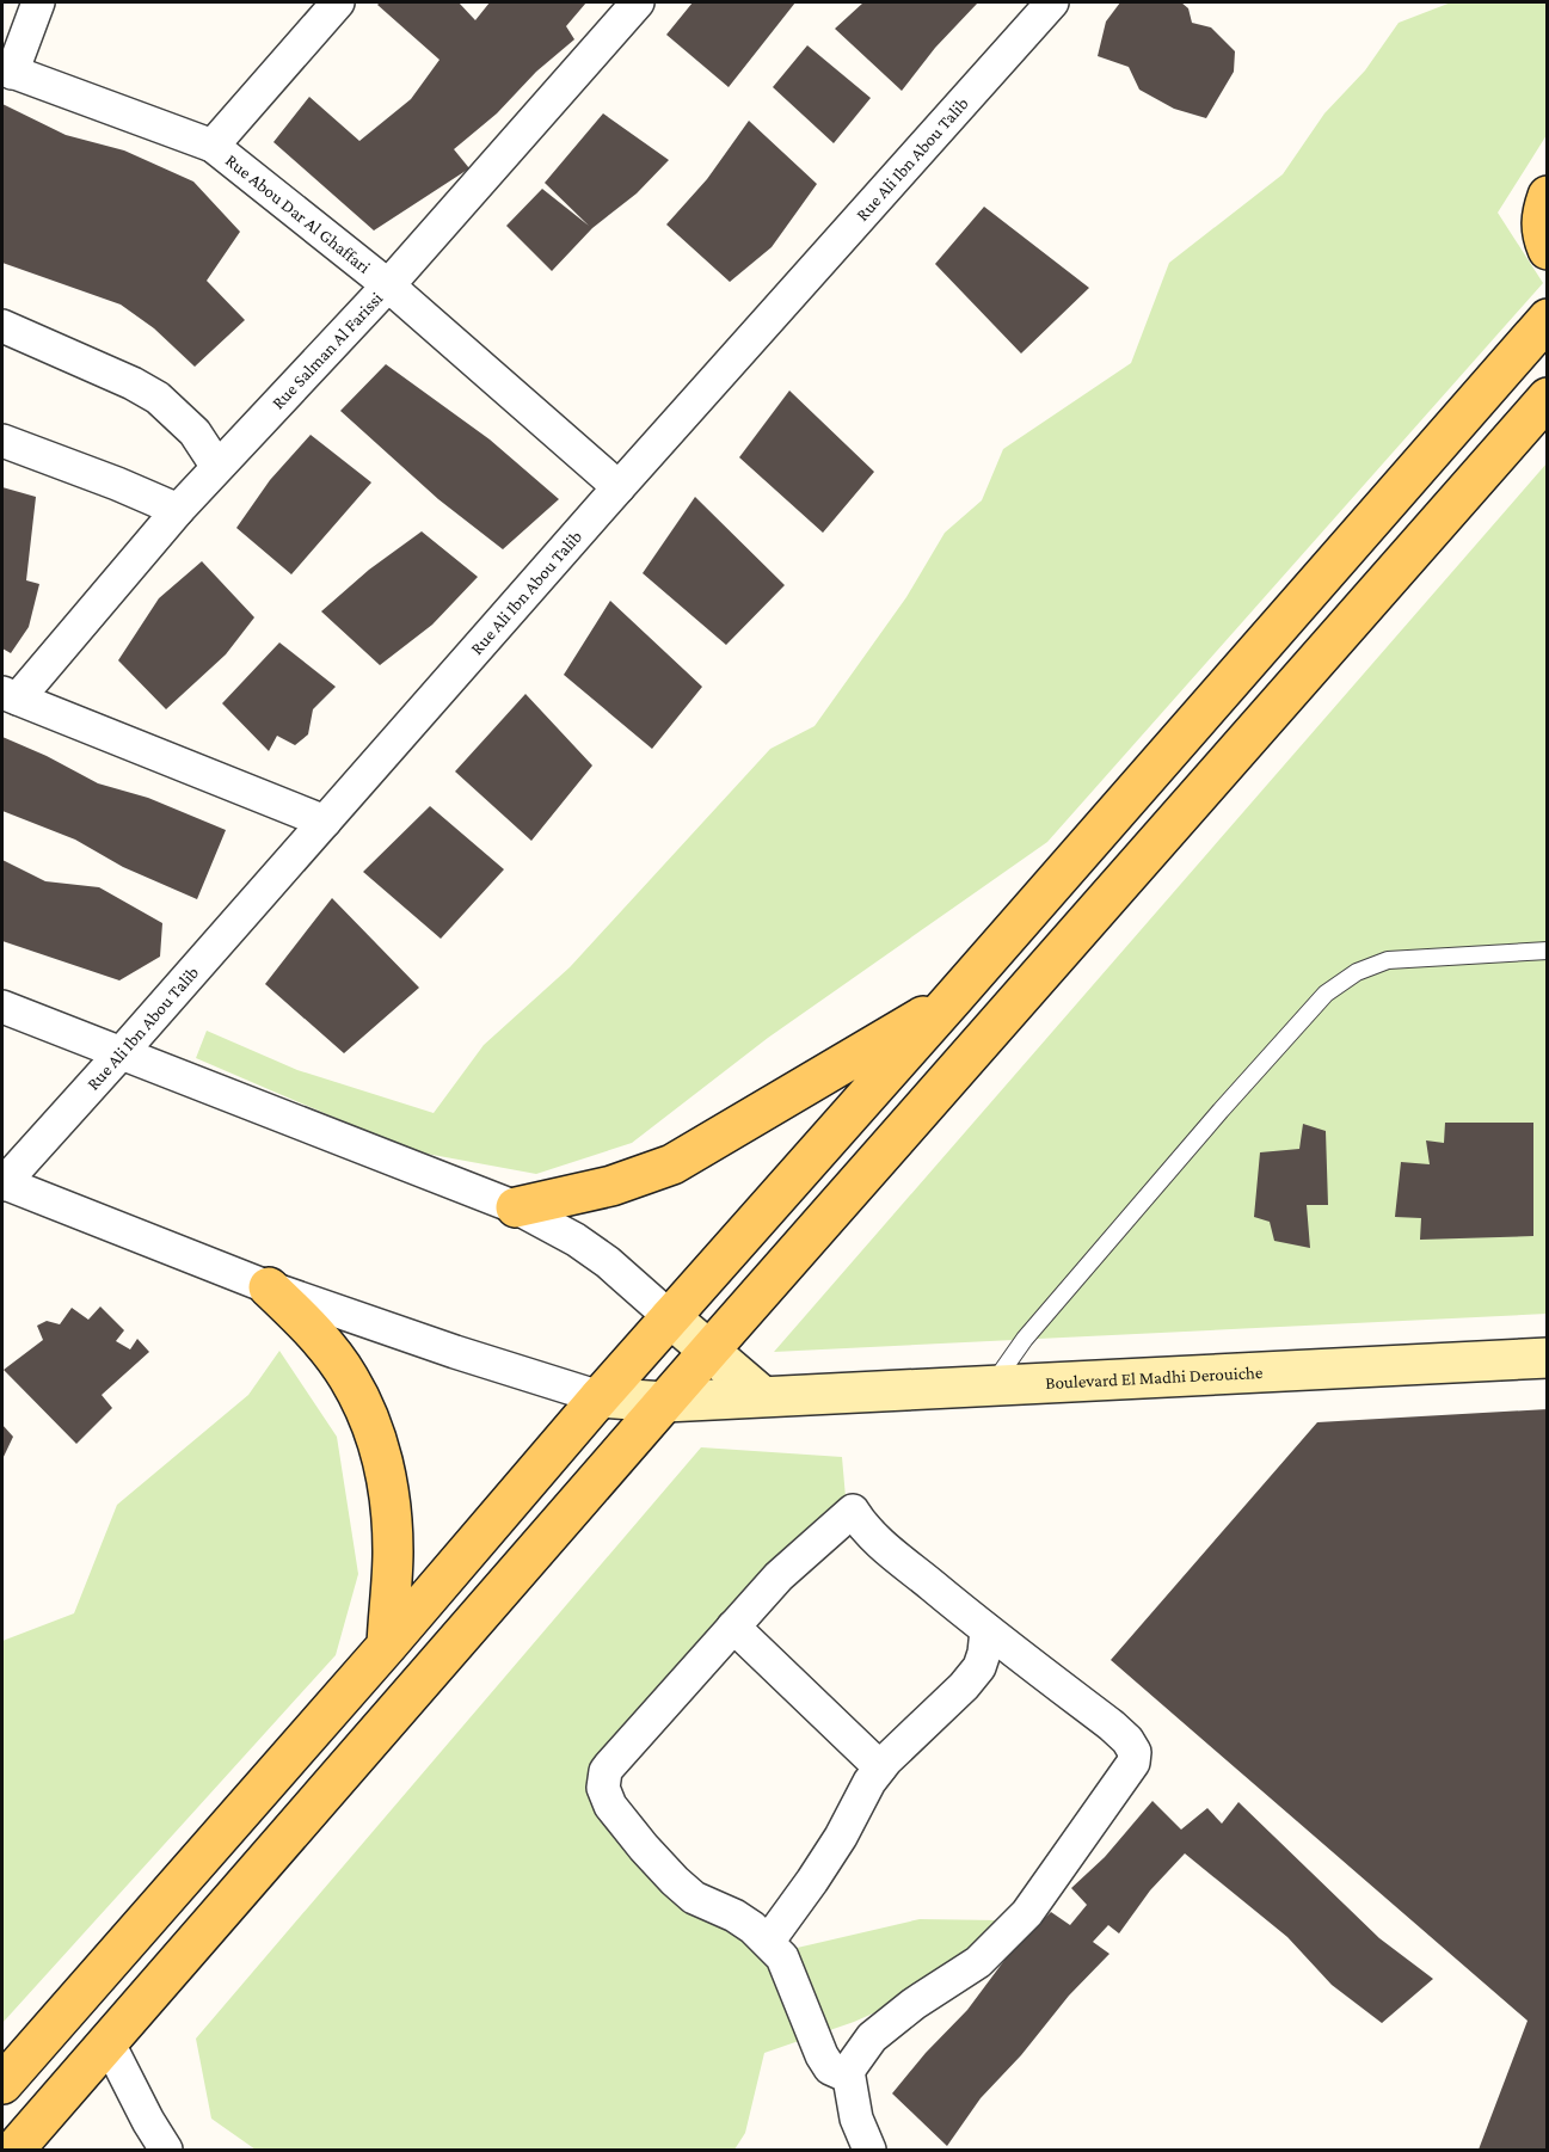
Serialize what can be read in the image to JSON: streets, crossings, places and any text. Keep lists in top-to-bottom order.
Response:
{
  "streets": {
    "street": [
      "Rue Ali Ibn Abou Talib",
      "Rue Abou Dar Al Ghaffari",
      "Rue Salman Al Farissi",
      "Boulevard El Madhi Derouiche"
    ]
  },
  "crossings": [
    ["Rue Ali Ibn Abou Talib", "Rue Abou Dar Al Ghaffari"],
    ["Rue Abou Dar Al Ghaffari", "Rue Salman Al Farissi"]
  ]
}
